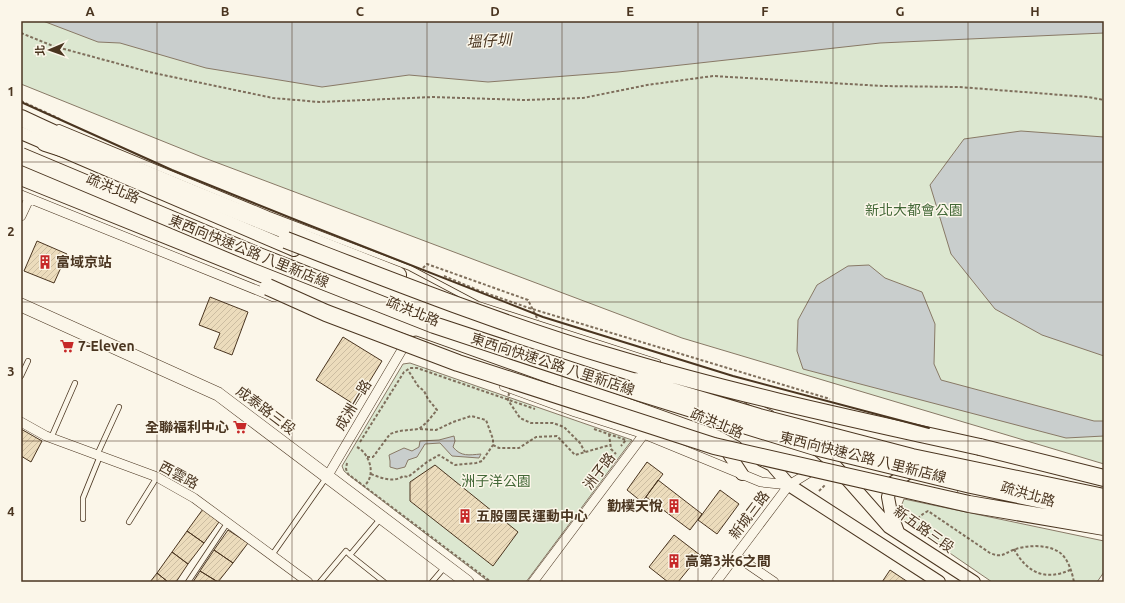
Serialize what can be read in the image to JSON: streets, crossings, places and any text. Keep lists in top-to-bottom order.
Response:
{
  "streets": {
    "highway": ["東西向快速公路 八里新店線"],
    "main road": ["成泰路三段"],
    "street": [
      "疏洪北路",
      "成洲一路",
      "洲子路",
      "西雲路",
      "新城三路",
      "新五路三段"
    ]
  },
  "crossings": [
    ["疏洪北路", "新城三路"],
    ["疏洪北路", "新五路三段"],
    ["成洲一路", "成泰路三段"]
  ],
  "water": ["塭仔圳"],
  "parks": ["新北大都會公園", "洲子洋公園"],
  "places": {
    "building": [
      "富域京站",
      "勤樸天悅",
      "五股國民運動中心",
      "高第3米6之間"
    ],
    "supermarket": ["7-Eleven", "全聯福利中心"]
  },
  "north": "left",
  "grid": {
    "columns": [
      "A",
      "B",
      "C",
      "D",
      "E",
      "F",
      "G",
      "H"
    ],
    "rows": [
      "1",
      "2",
      "3",
      "4"
    ]
  }
}
